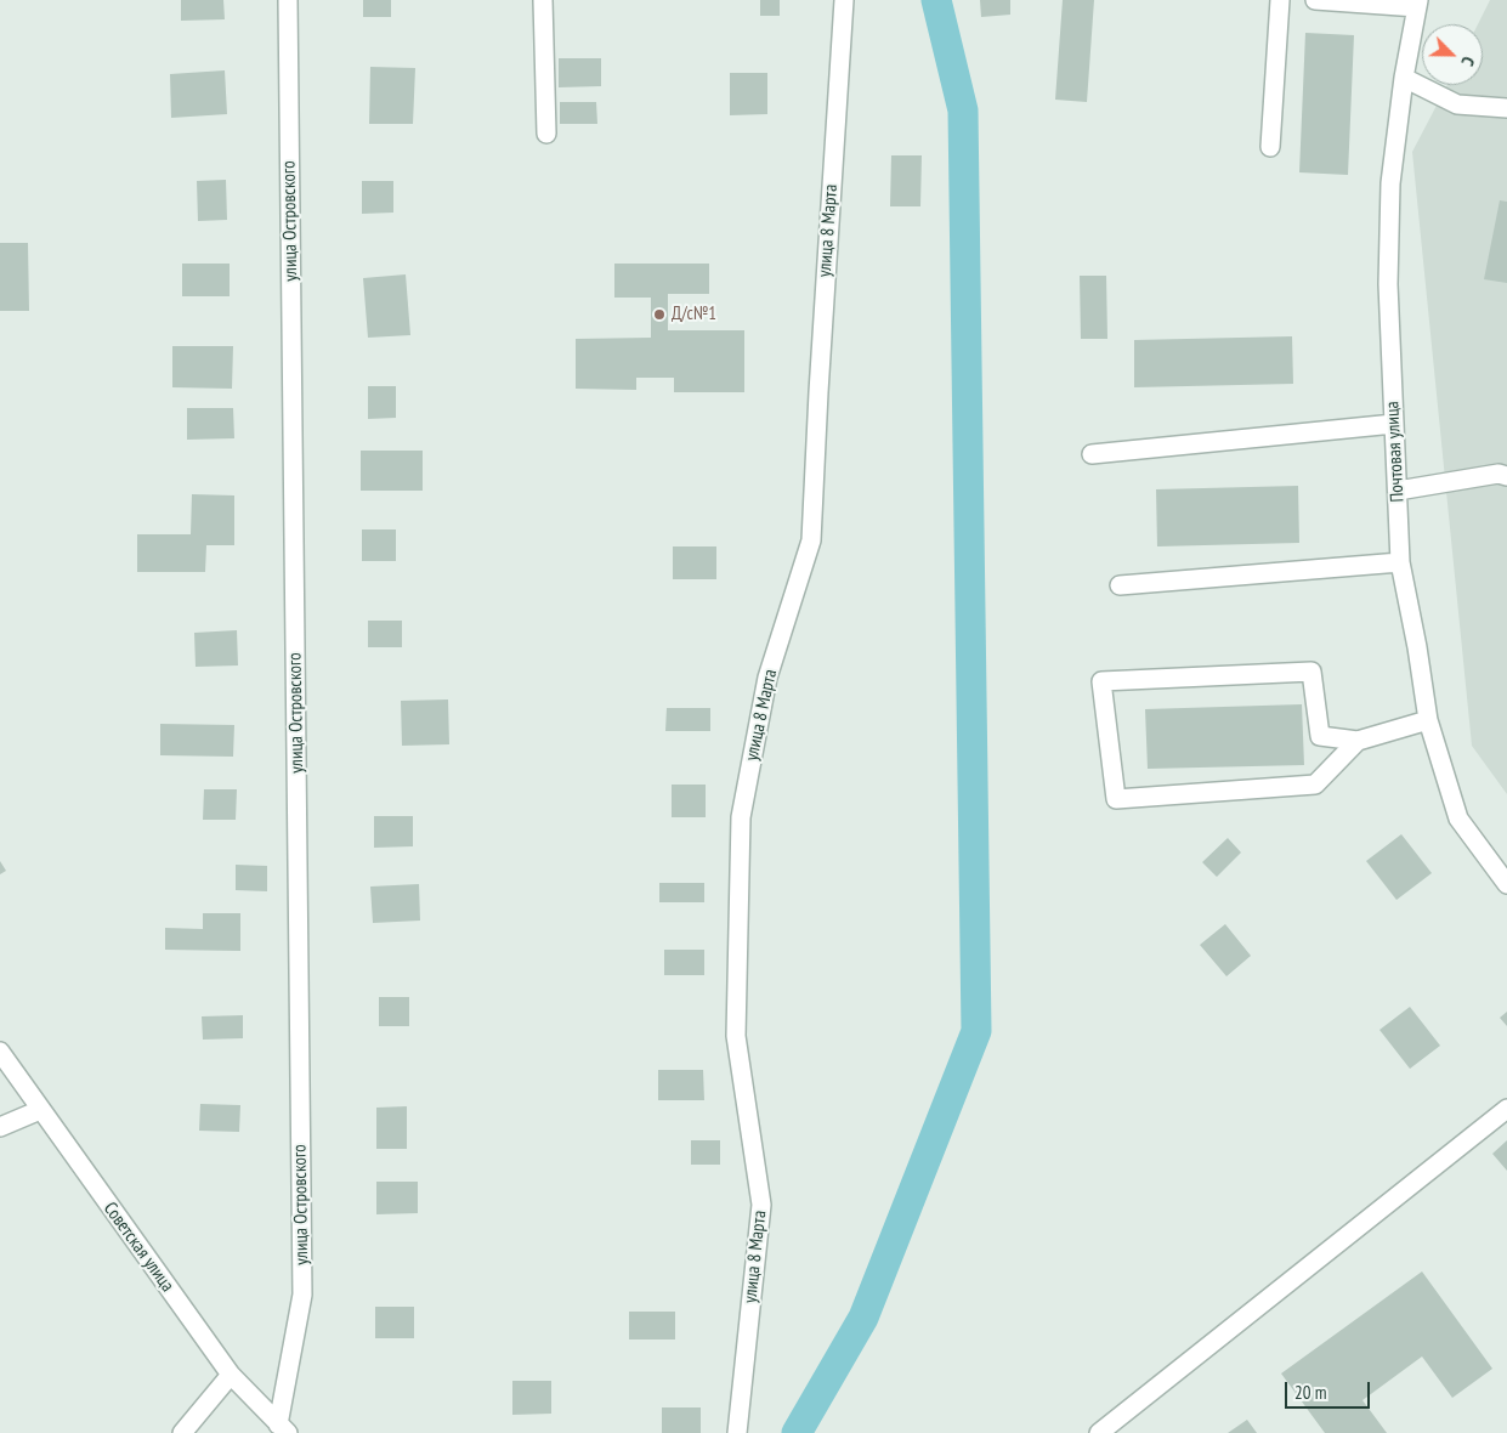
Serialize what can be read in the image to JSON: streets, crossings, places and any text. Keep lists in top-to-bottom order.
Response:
{
  "streets": {
    "street": [
      "улица Островского",
      "улица 8 Марта",
      "Почтовая улица",
      "Советская улица"
    ]
  },
  "crossings": [
    ["улица Островского", "Советская улица"]
  ],
  "places": ["Д/с№1"],
  "scale_bar": "20 m",
  "north": "bottom right"
}
